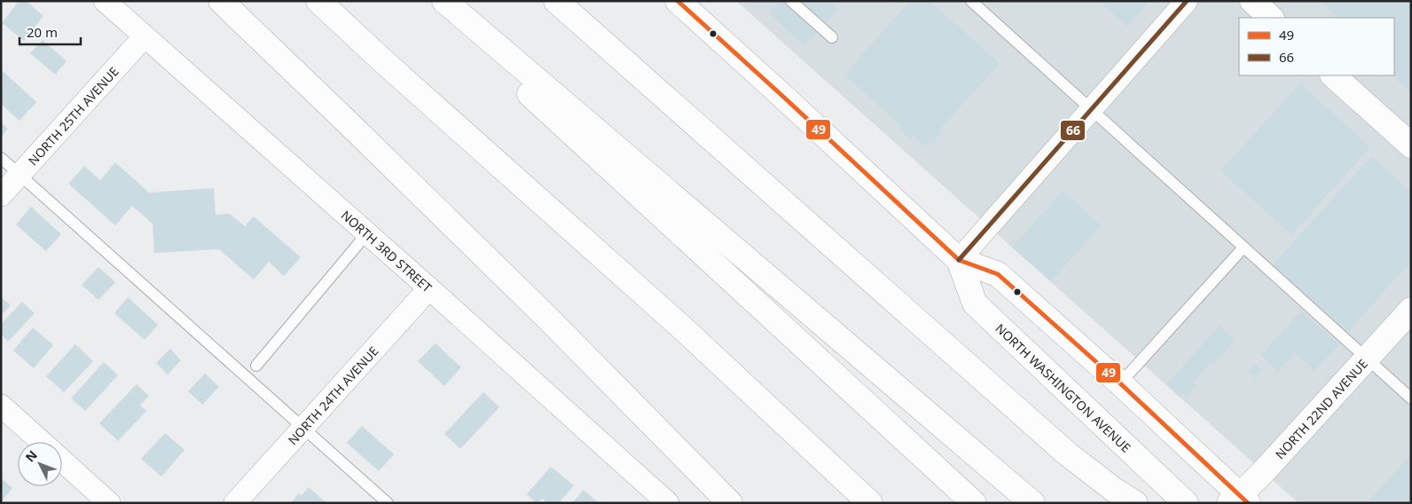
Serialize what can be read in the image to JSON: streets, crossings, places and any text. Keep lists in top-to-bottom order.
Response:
{
  "streets": {
    "main road": ["NORTH WASHINGTON AVENUE", "NORTH 22ND AVENUE"],
    "street": ["NORTH 25TH AVENUE", "NORTH 3RD STREET", "NORTH 24TH AVENUE"]
  },
  "crossings": [
    ["NORTH 25TH AVENUE", "NORTH 3RD STREET"],
    ["NORTH 3RD STREET", "NORTH 24TH AVENUE"],
    ["NORTH WASHINGTON AVENUE", "NORTH 22ND AVENUE"]
  ],
  "lines": ["transit line 49", "transit line 66"],
  "legend": ["49", "66"],
  "scale_bar": "20 m",
  "north": "top left"
}
